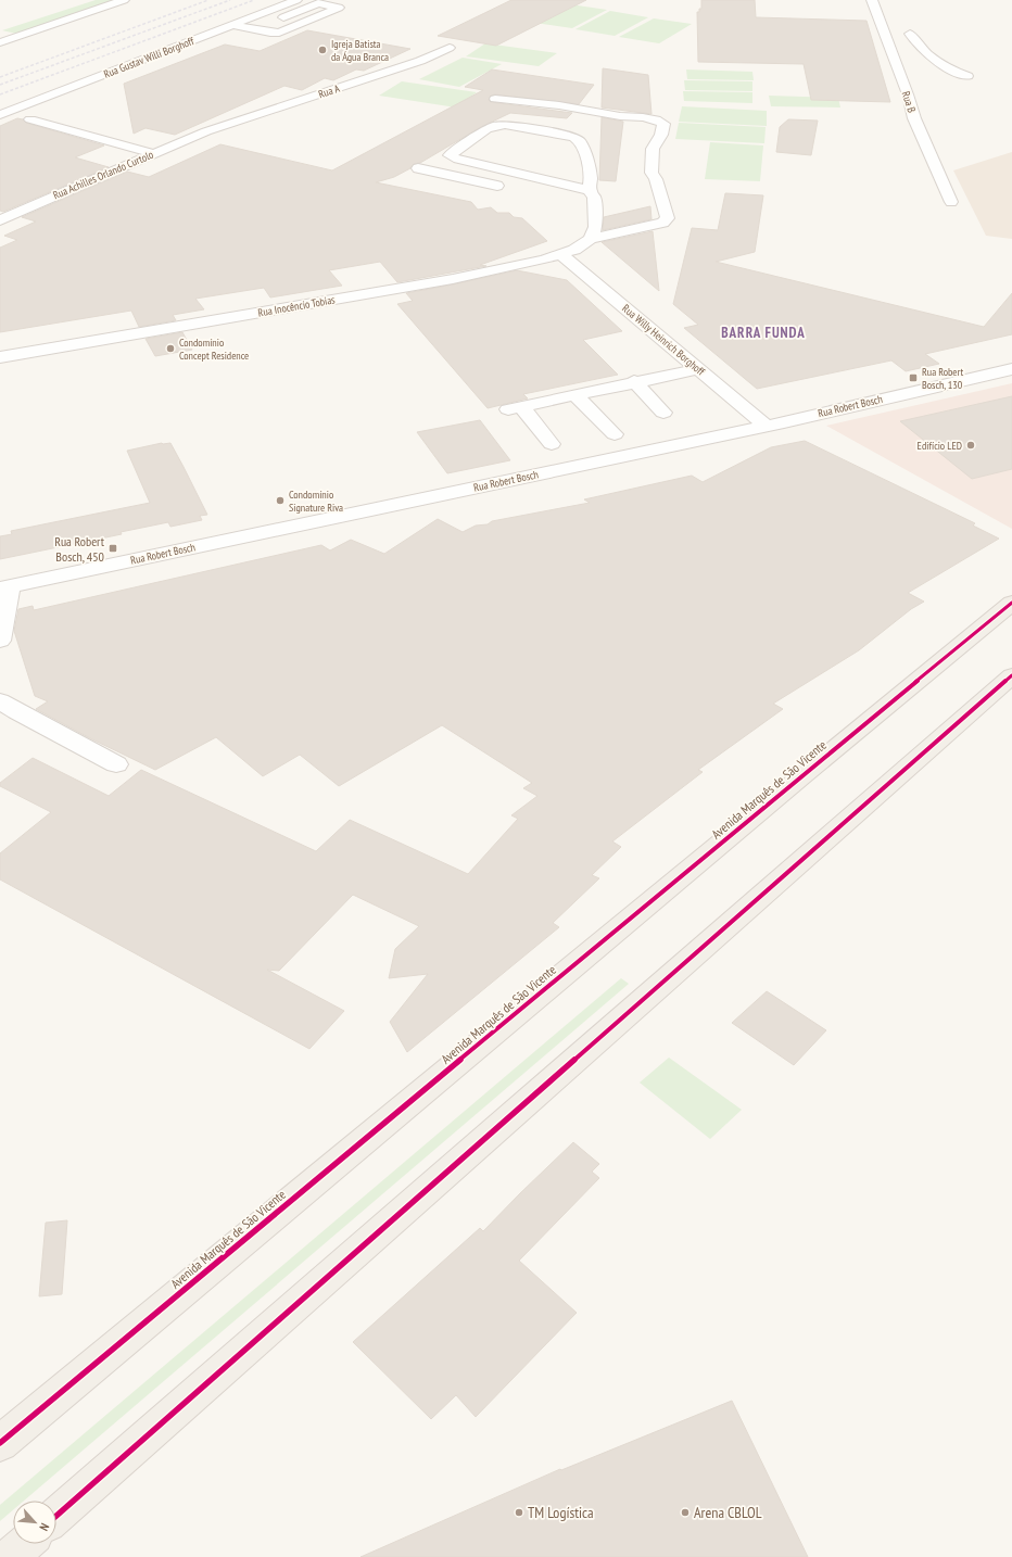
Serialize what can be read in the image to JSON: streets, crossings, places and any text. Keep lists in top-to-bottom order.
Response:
{
  "streets": {
    "main road": ["Avenida Marquês de São Vicente"],
    "street": [
      "Rua Gustav Willi Borghoff",
      "Rua A",
      "Rua B",
      "Rua Achilles Orlando Curtolo",
      "Rua Inocêncio Tobias",
      "Rua Willy Heinrich Borghoff",
      "Rua Robert Bosch"
    ]
  },
  "crossings": [
    ["Rua A", "Rua Achilles Orlando Curtolo"],
    ["Rua Inocêncio Tobias", "Rua Willy Heinrich Borghoff"],
    ["Rua Willy Heinrich Borghoff", "Rua Robert Bosch"]
  ],
  "districts": ["BARRA FUNDA"],
  "places": {
    "other": [
      "Igreja Batista da Água Branca",
      "Condomínio Concept Residence",
      "Edifício LED",
      "Condomínio Signature Riva",
      "TM Logística",
      "Arena CBLOL"
    ],
    "transit": ["Rua Robert Bosch, 130", "Rua Robert Bosch, 450"]
  },
  "north": "bottom right"
}
